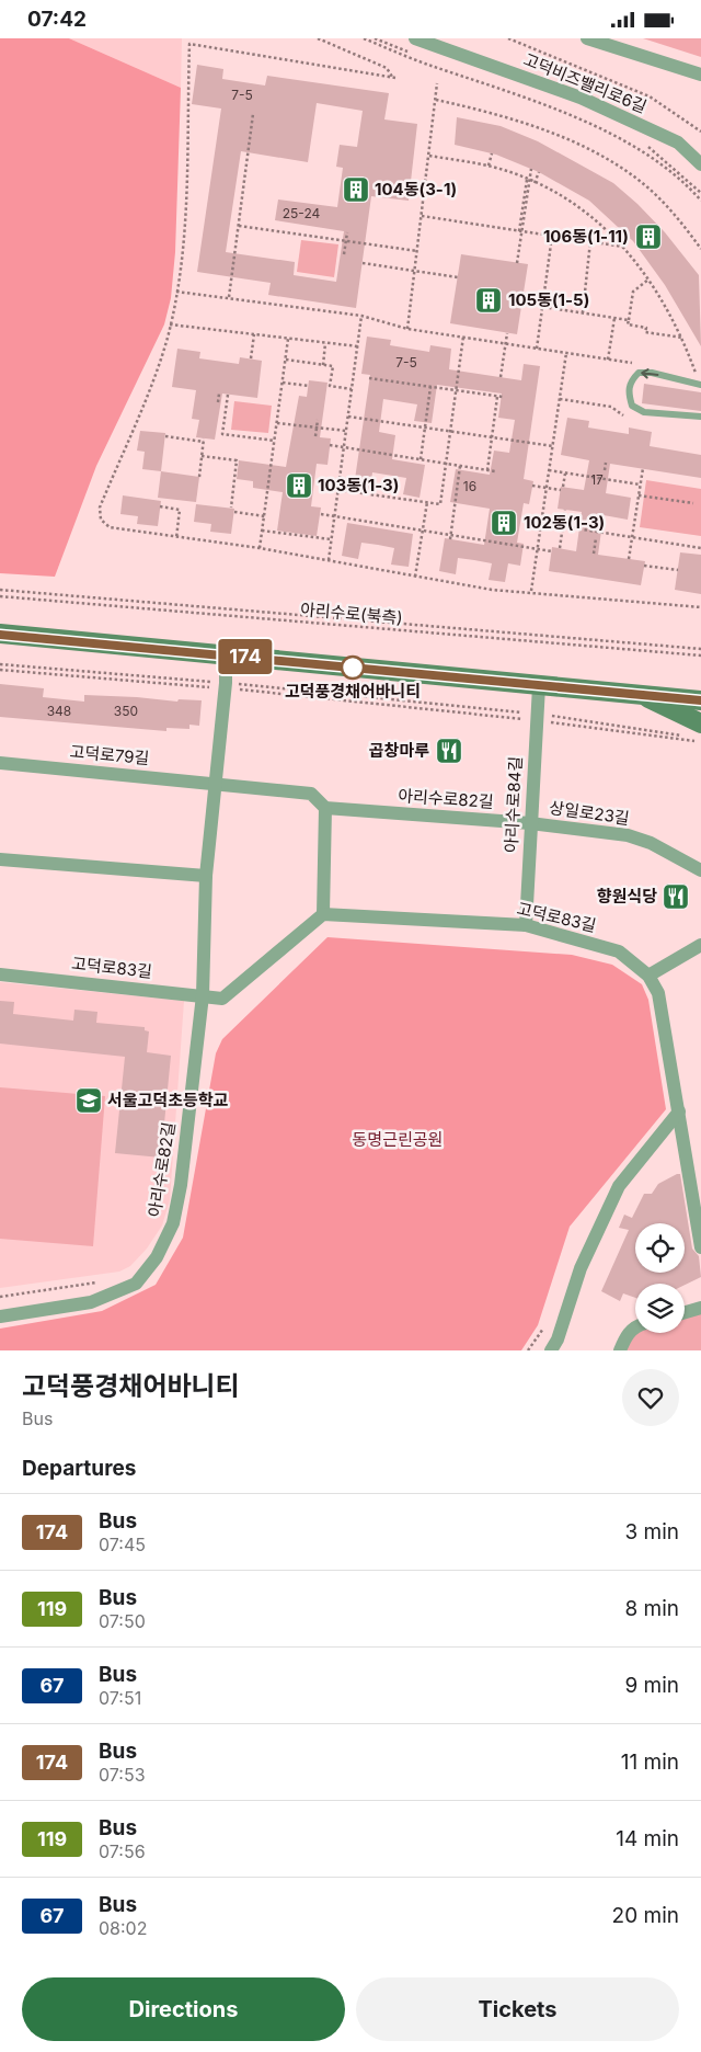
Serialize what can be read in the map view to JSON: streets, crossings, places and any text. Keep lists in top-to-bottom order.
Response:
{
  "streets": {
    "street": [
      "고덕비즈밸리로6길",
      "고덕로79길",
      "아리수로82길",
      "아리수로84길",
      "상일로23길",
      "고덕로83길"
    ],
    "path": ["아리수로(북측)"]
  },
  "crossings": [
    ["고덕로79길", "아리수로82길"],
    ["아리수로82길", "아리수로84길"],
    ["아리수로82길", "상일로23길"],
    ["아리수로82길", "고덕로83길"],
    ["아리수로84길", "상일로23길"],
    ["아리수로84길", "고덕로83길"]
  ],
  "parks": ["동명근린공원"],
  "places": {
    "building": [
      "104동(3-1)",
      "106동(1-11)",
      "105동(1-5)",
      "103동(1-3)",
      "102동(1-3)"
    ],
    "other": ["고덕풍경채어바니티"],
    "restaurant": ["곱창마루", "향원식당"],
    "school or university": ["서울고덕초등학교"]
  },
  "lines": ["bus line 174"],
  "house_numbers": [
    "7-5",
    "25-24",
    "7-5",
    "17",
    "16",
    "348",
    "350"
  ],
  "page": {
    "status": "07:42",
    "on_map": "174",
    "heading": [
      ["고덕풍경채어바니티", "Bus"],
      "Departures"
    ],
    "list": [
      {
        "mark": "174",
        "name": "Bus",
        "note": "07:45",
        "value": "3 min"
      },
      {
        "mark": "119",
        "name": "Bus",
        "note": "07:50",
        "value": "8 min"
      },
      {
        "mark": "67",
        "name": "Bus",
        "note": "07:51",
        "value": "9 min"
      },
      {
        "mark": "174",
        "name": "Bus",
        "note": "07:53",
        "value": "11 min"
      },
      {
        "mark": "119",
        "name": "Bus",
        "note": "07:56",
        "value": "14 min"
      },
      {
        "mark": "67",
        "name": "Bus",
        "note": "08:02",
        "value": "20 min"
      }
    ],
    "buttons": ["Directions", "Tickets"]
  }
}
